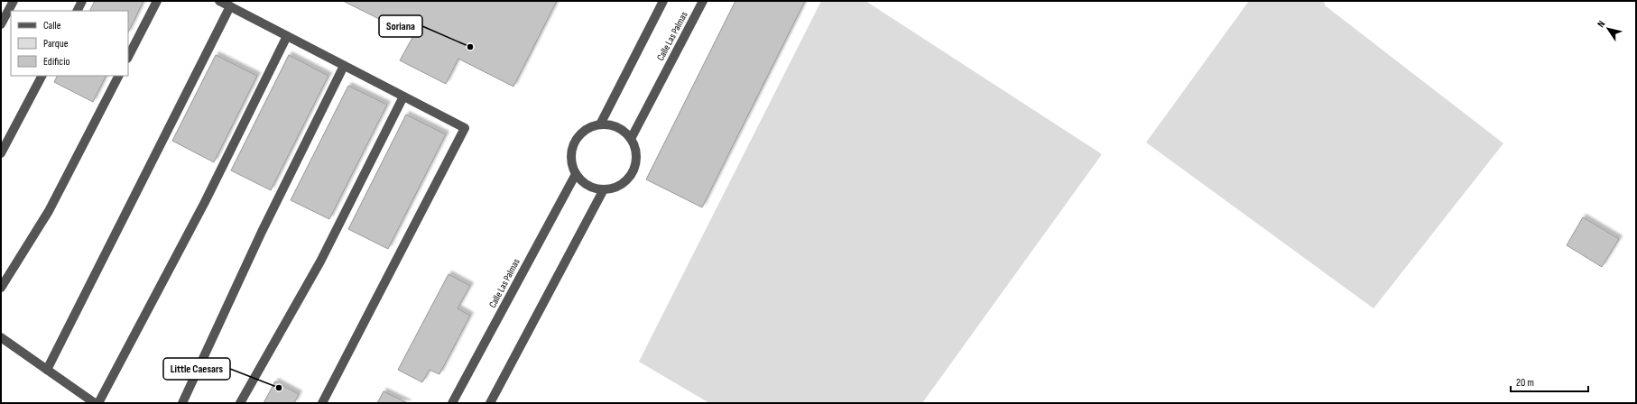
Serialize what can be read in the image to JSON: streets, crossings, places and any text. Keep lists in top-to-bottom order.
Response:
{
  "streets": {
    "street": ["Calle Las Palmas"]
  },
  "places": ["Soriana", "Little Caesars"],
  "legend": ["Calle", "Parque", "Edificio"],
  "scale_bar": "20 m",
  "north": "top left"
}
